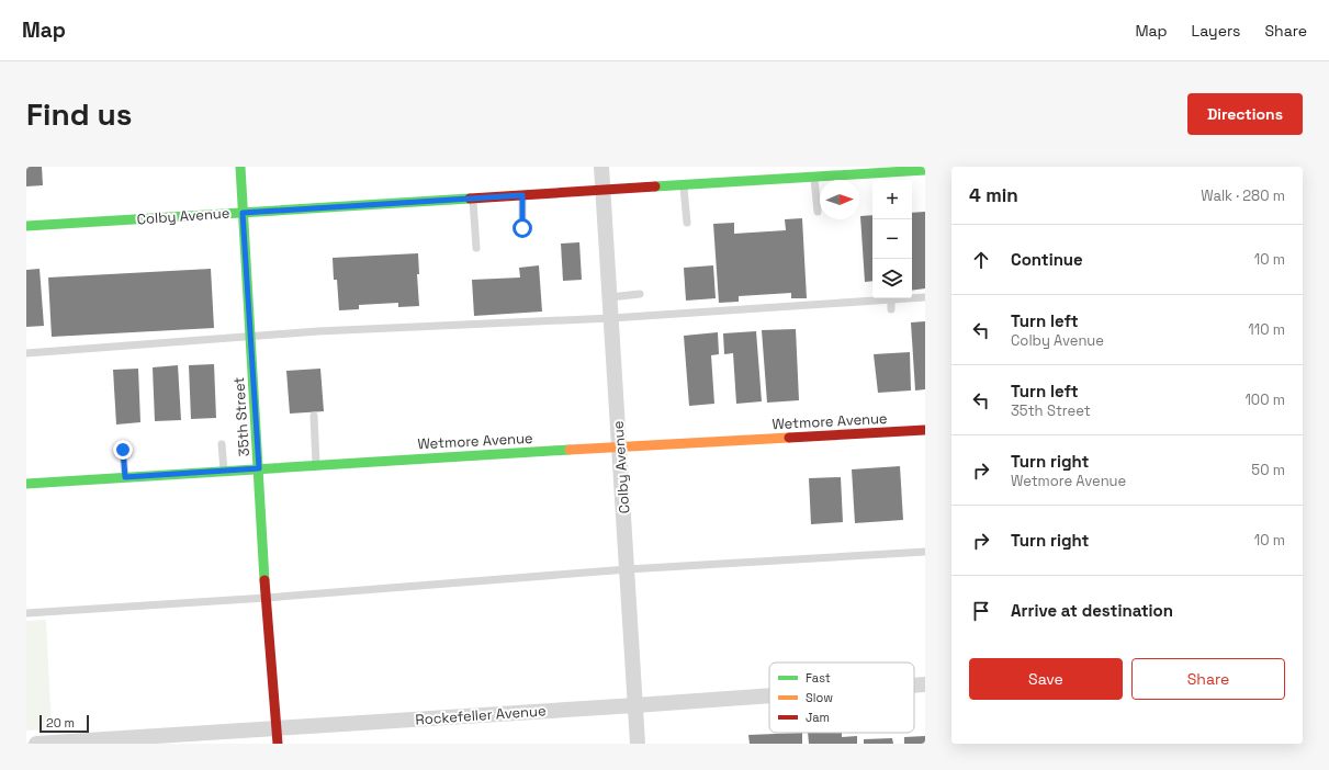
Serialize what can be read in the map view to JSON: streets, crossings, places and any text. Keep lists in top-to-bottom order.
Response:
{
  "streets": {
    "street": [
      "Colby Avenue",
      "35th Street",
      "Wetmore Avenue",
      "Rockefeller Avenue"
    ]
  },
  "crossings": [
    ["Colby Avenue", "35th Street"],
    ["Colby Avenue", "Wetmore Avenue"],
    ["Colby Avenue", "Rockefeller Avenue"],
    ["35th Street", "Wetmore Avenue"],
    ["35th Street", "Rockefeller Avenue"]
  ],
  "legend": ["Fast", "Slow", "Jam"],
  "scale_bar": "20 m",
  "north": "right",
  "page": {
    "header": "Map",
    "nav": ["Map", "Layers", "Share"],
    "buttons": [
      "Directions",
      ["Save", "Share"]
    ],
    "title": "Find us",
    "heading": ["4 min", "Walk · 280 m"],
    "map_buttons": ["+", "−"],
    "list": [
      ["Continue", "10 m"],
      ["Turn left", "Colby Avenue", "110 m"],
      ["Turn left", "35th Street", "100 m"],
      ["Turn right", "Wetmore Avenue", "50 m"],
      ["Turn right", "10 m"],
      "Arrive at destination"
    ],
    "scale": "20 m"
  }
}
